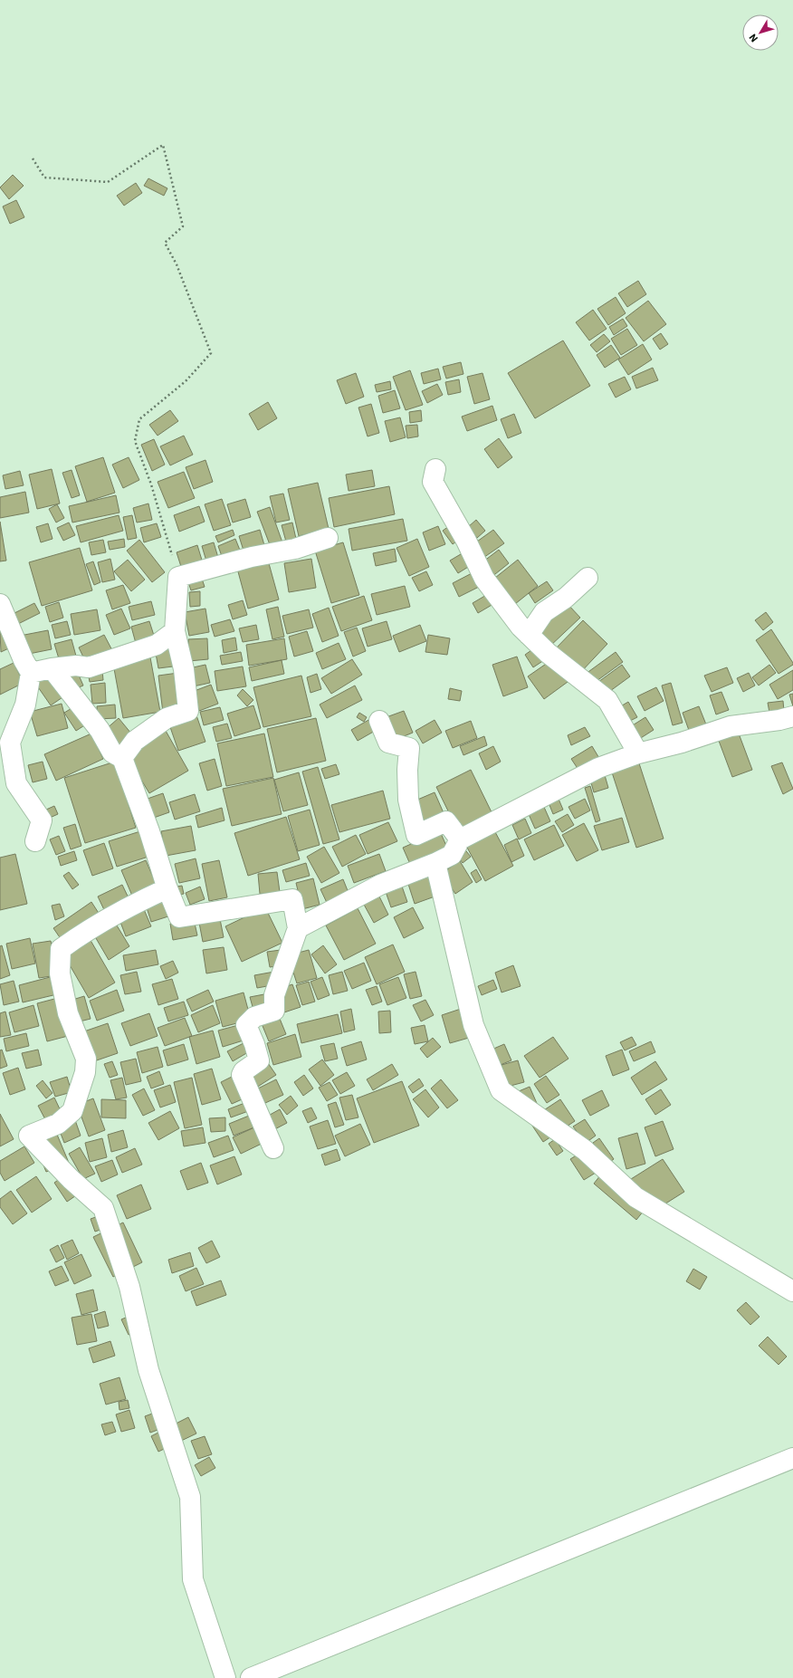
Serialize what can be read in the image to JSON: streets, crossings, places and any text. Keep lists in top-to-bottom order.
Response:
{
  "north": "bottom left"
}
